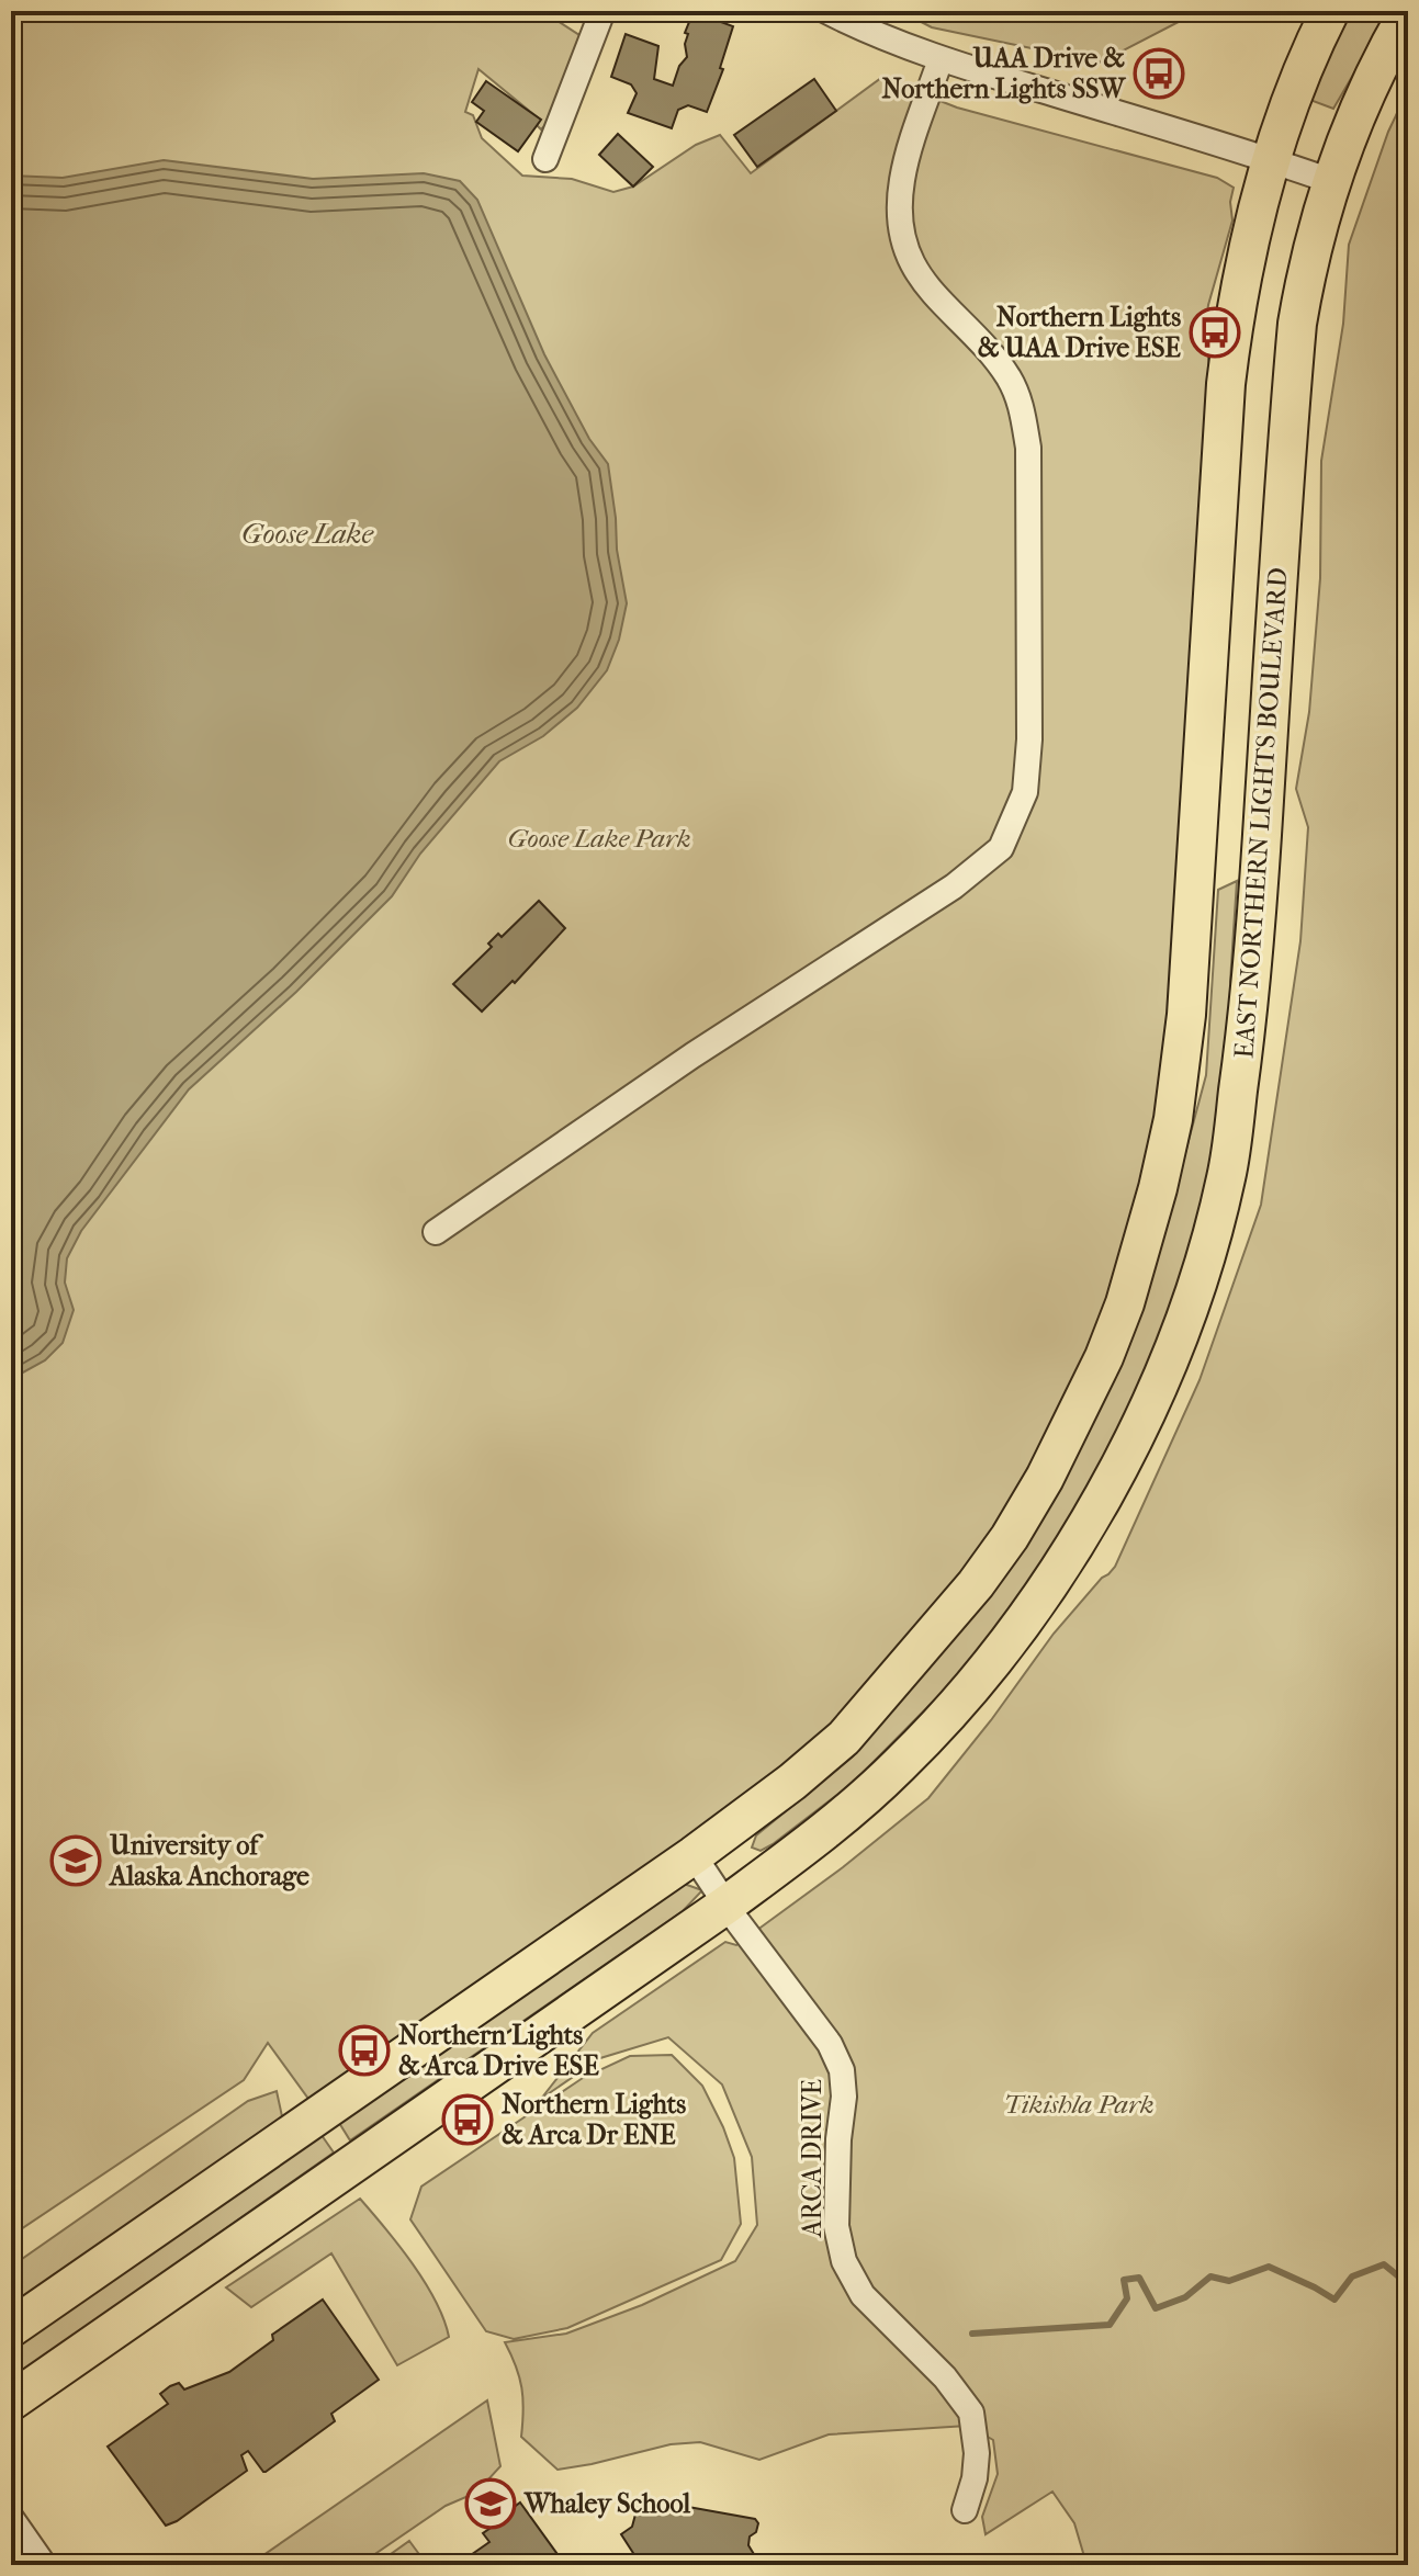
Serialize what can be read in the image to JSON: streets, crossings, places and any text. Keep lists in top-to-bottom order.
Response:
{
  "streets": {
    "main road": ["EAST NORTHERN LIGHTS BOULEVARD"],
    "street": ["ARCA DRIVE"]
  },
  "crossings": [
    ["EAST NORTHERN LIGHTS BOULEVARD", "ARCA DRIVE"]
  ],
  "water": ["Goose Lake"],
  "parks": ["Goose Lake Park", "Tikishla Park"],
  "places": {
    "bus stop": [
      "UAA Drive & Northern Lights SSW",
      "Northern Lights & UAA Drive ESE",
      "Northern Lights & Arca Drive ESE",
      "Northern Lights & Arca Dr ENE"
    ],
    "school or university": ["University of Alaska Anchorage", "Whaley School"]
  }
}
